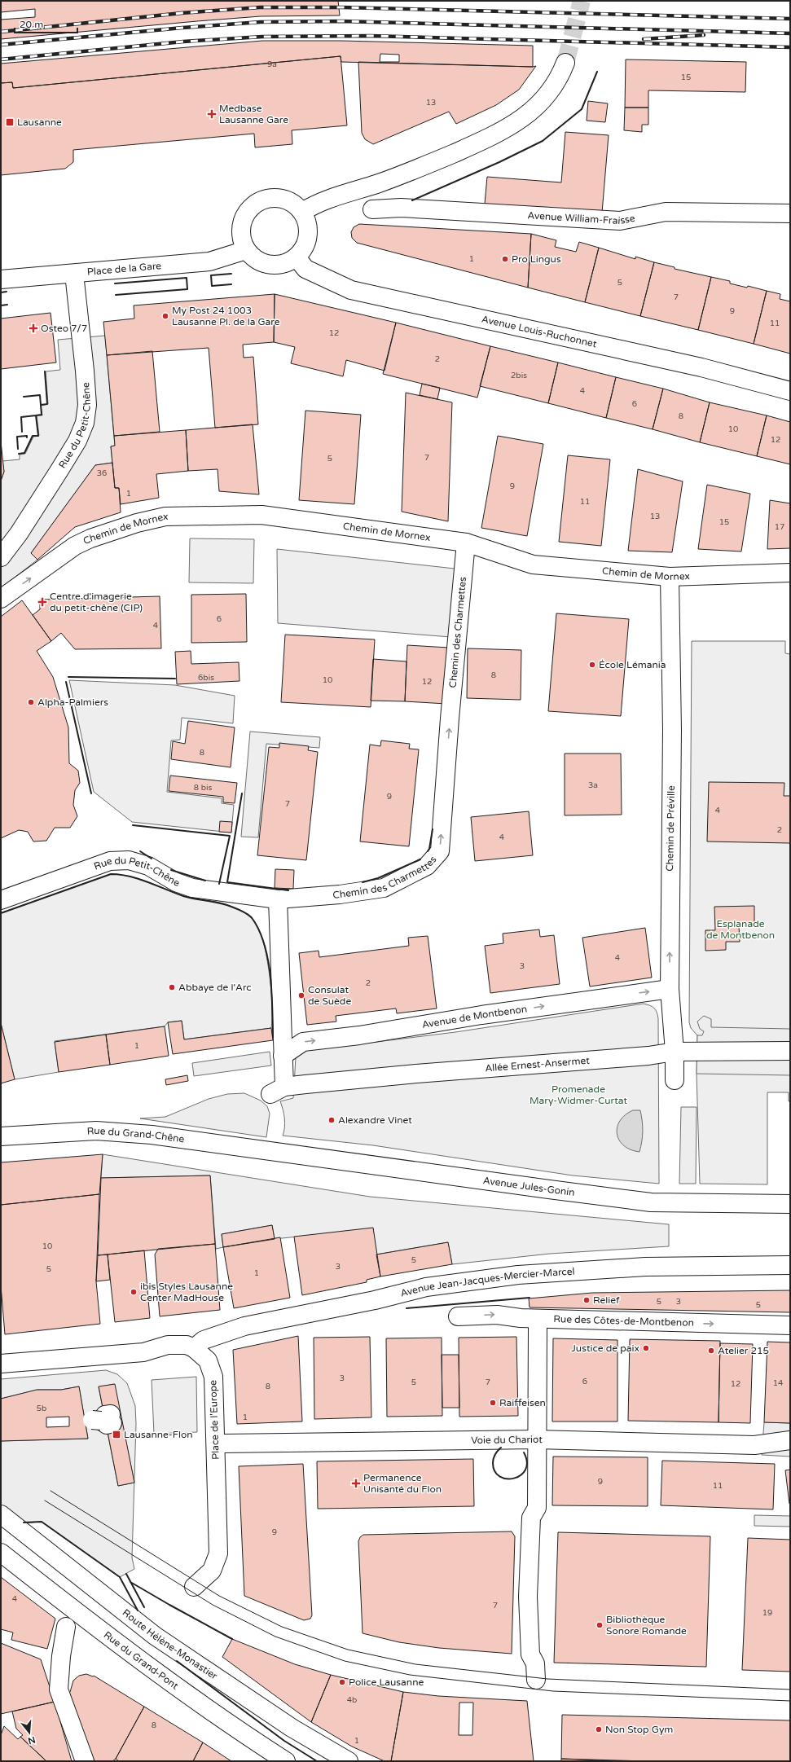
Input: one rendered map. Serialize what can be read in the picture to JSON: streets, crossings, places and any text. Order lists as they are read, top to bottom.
{
  "streets": {
    "street": [
      "Avenue William-Fraisse",
      "Place de la Gare",
      "Avenue Louis-Ruchonnet",
      "Rue du Petit-Chêne",
      "Chemin de Mornex",
      "Chemin des Charmettes",
      "Chemin de Préville",
      "Avenue de Montbenon",
      "Allée Ernest-Ansermet",
      "Rue du Grand-Chêne",
      "Avenue Jules-Gonin",
      "Avenue Jean-Jacques-Mercier-Marcel",
      "Rue des Côtes-de-Montbenon",
      "Place de l'Europe",
      "Voie du Chariot",
      "Route Hélène-Monastier",
      "Rue du Grand-Pont"
    ]
  },
  "crossings": [
    ["Place de la Gare", "Avenue Louis-Ruchonnet"],
    ["Place de la Gare", "Rue du Petit-Chêne"],
    ["Rue du Petit-Chêne", "Chemin des Charmettes"],
    ["Chemin de Mornex", "Chemin des Charmettes"],
    ["Chemin de Mornex", "Chemin de Préville"],
    ["Chemin de Préville", "Avenue de Montbenon"],
    ["Chemin de Préville", "Allée Ernest-Ansermet"],
    ["Avenue de Montbenon", "Allée Ernest-Ansermet"],
    ["Rue du Grand-Chêne", "Avenue Jules-Gonin"],
    ["Avenue Jean-Jacques-Mercier-Marcel", "Place de l'Europe"]
  ],
  "one_way": [
    "Chemin de Mornex",
    "Chemin des Charmettes",
    "Chemin de Préville",
    "Avenue de Montbenon",
    "Rue des Côtes-de-Montbenon"
  ],
  "parks": ["Esplanade de Montbenon", "Promenade Mary-Widmer-Curtat"],
  "places": {
    "health": [
      "Medbase Lausanne Gare",
      "Osteo 7/7",
      "Centre d'imagerie du petit-chêne (CIP)",
      "Permanence Unisanté du Flon"
    ],
    "transit": ["Lausanne", "Lausanne-Flon"],
    "other": [
      "Pro Lingus",
      "My Post 24 1003 Lausanne Pl. de la Gare",
      "École Lémania",
      "Alpha-Palmiers",
      "Abbaye de l'Arc",
      "Consulat de Suède",
      "Alexandre Vinet",
      "ibis Styles Lausanne Center MadHouse",
      "Relief",
      "Justice de paix",
      "Atelier 215",
      "Raiffeisen",
      "Bibliothèque Sonore Romande",
      "Police Lausanne",
      "Non Stop Gym"
    ]
  },
  "house_numbers": [
    "9a",
    "15",
    "13",
    "1",
    "5",
    "7",
    "9",
    "11",
    "12",
    "2",
    "2bis",
    "4",
    "6",
    "8",
    "10",
    "12",
    "7",
    "5",
    "36",
    "9",
    "1",
    "11",
    "13",
    "15",
    "17",
    "6",
    "4",
    "8",
    "6bis",
    "10",
    "12",
    "8",
    "3a",
    "8 bis",
    "9",
    "7",
    "4",
    "2",
    "4",
    "4",
    "3",
    "2",
    "1",
    "10",
    "5",
    "3",
    "5",
    "1",
    "5",
    "3",
    "5",
    "3",
    "6",
    "5",
    "7",
    "14",
    "12",
    "8",
    "5b",
    "1",
    "9",
    "11",
    "9",
    "4",
    "7",
    "19",
    "4b",
    "8",
    "1"
  ],
  "scale_bar": "20 m",
  "north": "bottom"
}
